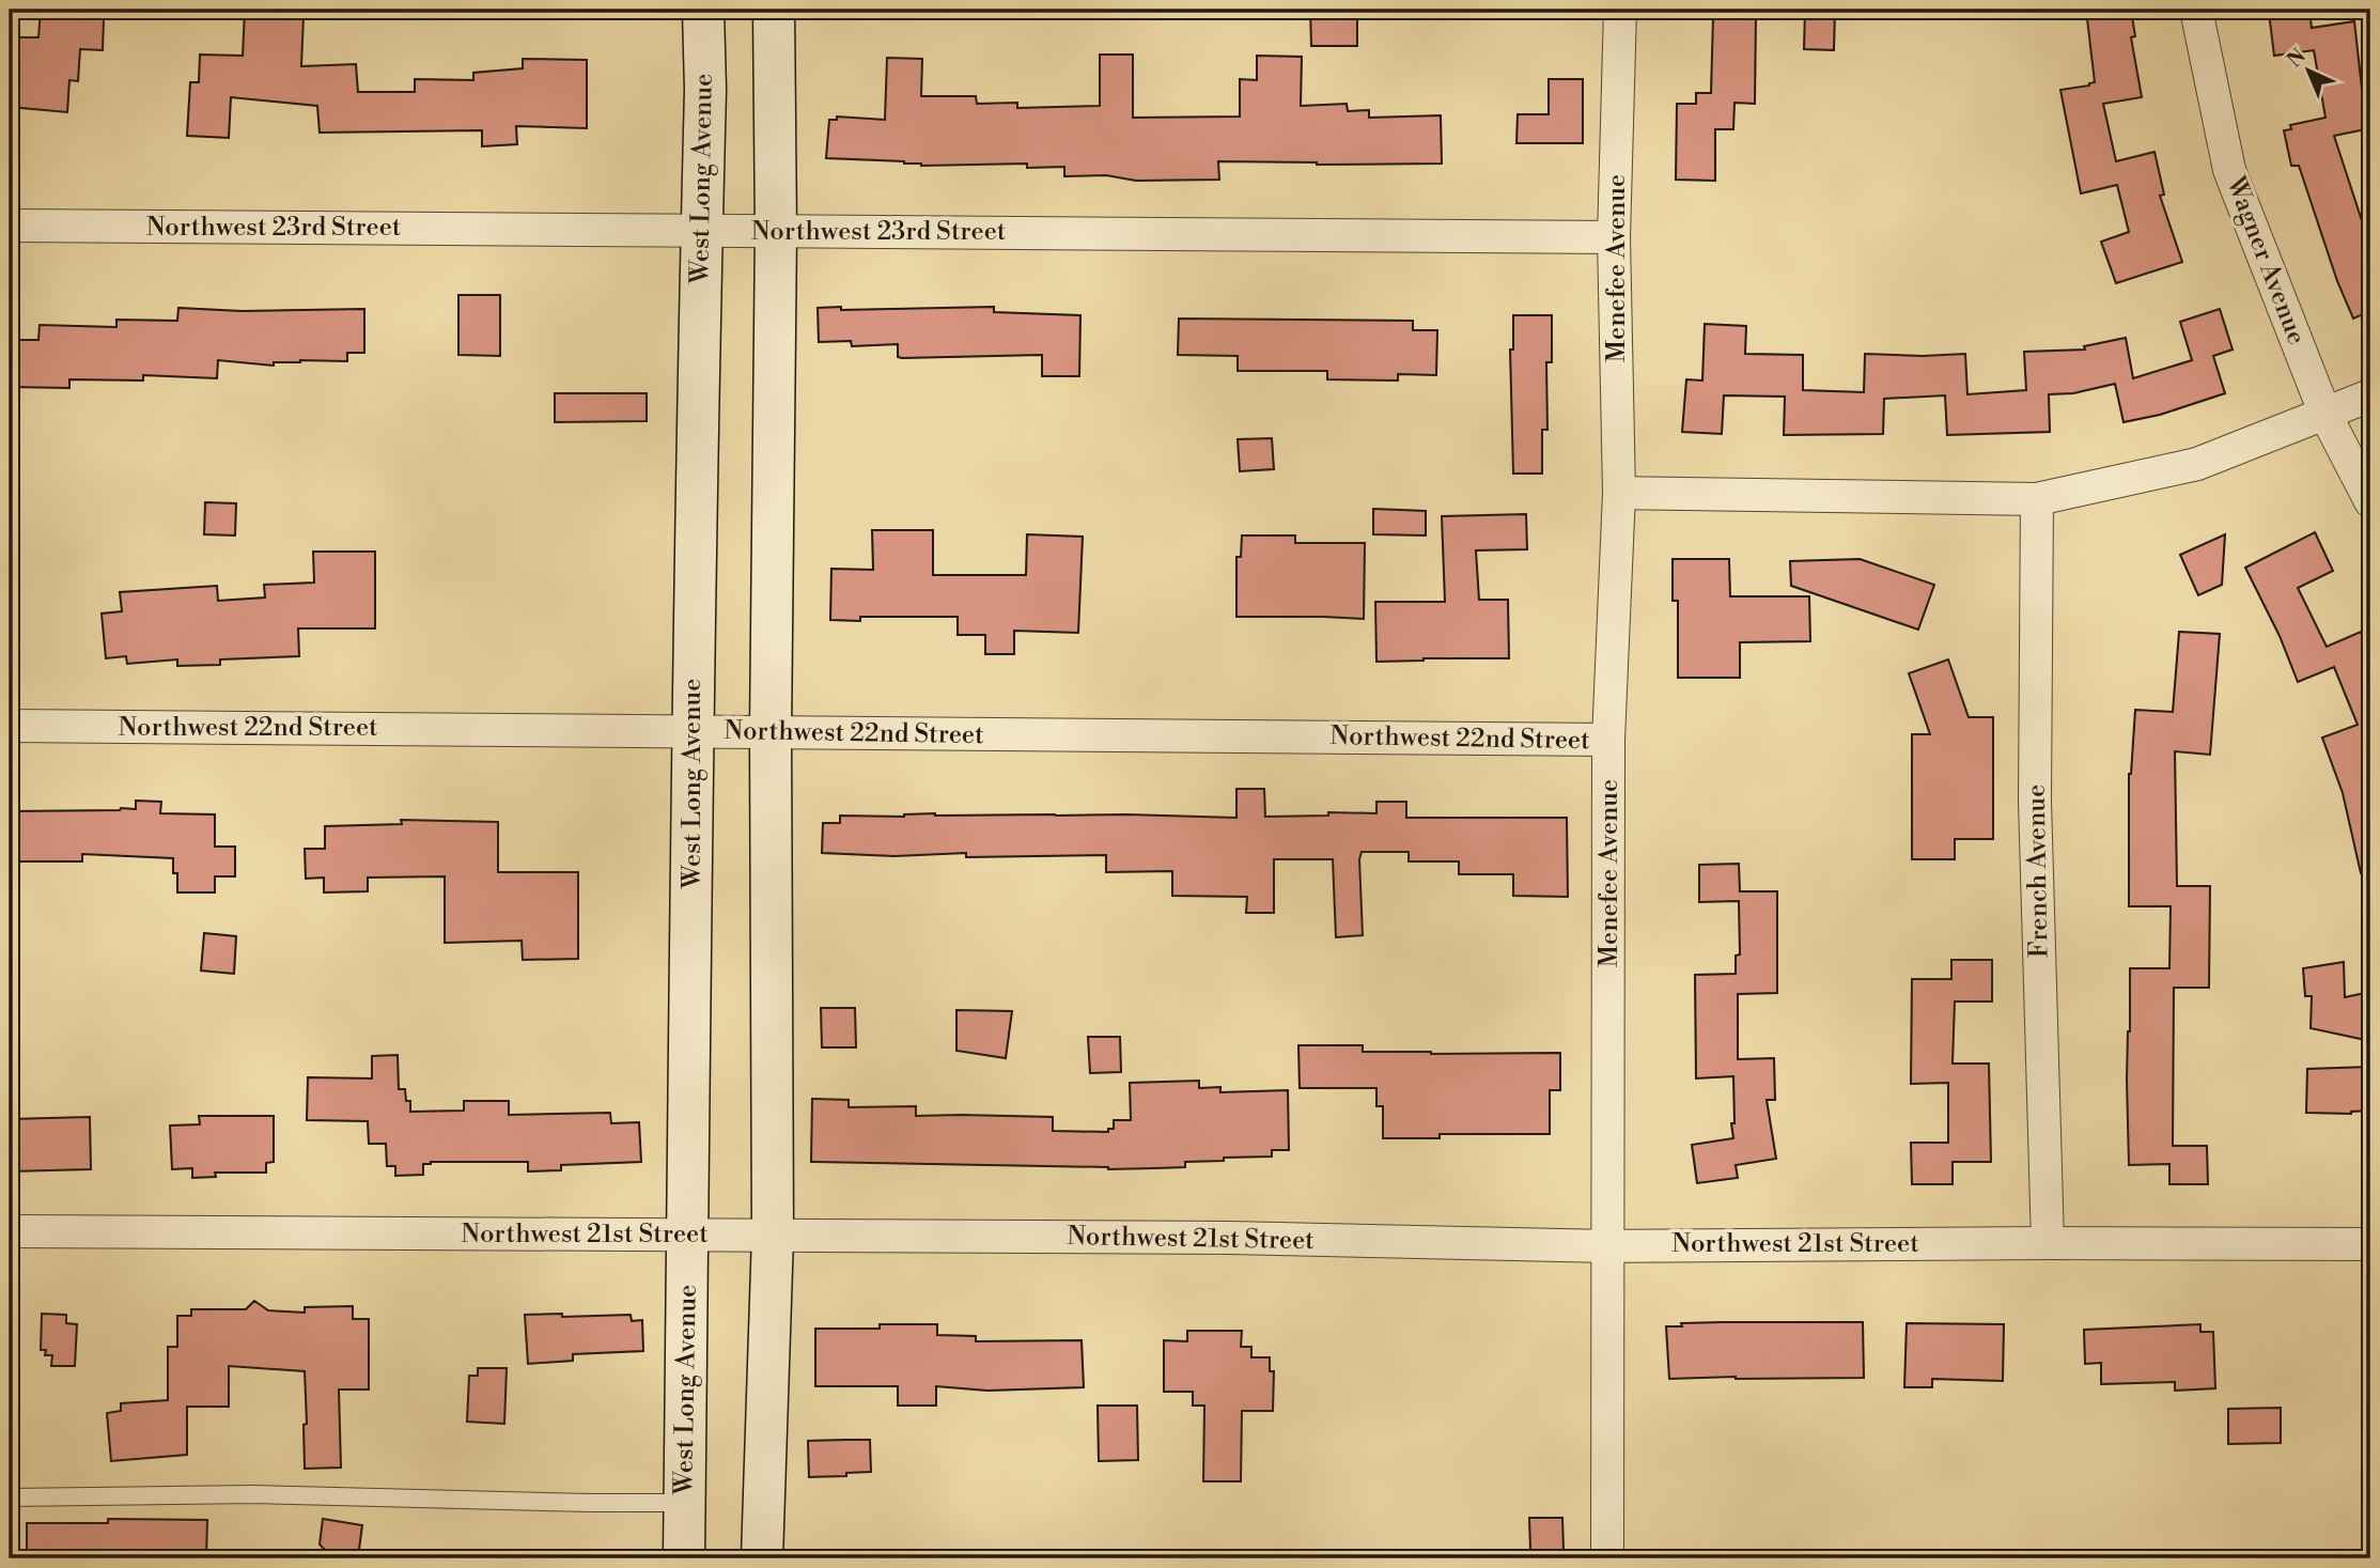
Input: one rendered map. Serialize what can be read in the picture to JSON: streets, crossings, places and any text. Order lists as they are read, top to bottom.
{
  "streets": {
    "main road": ["West Long Avenue"],
    "street": [
      "Northwest 23rd Street",
      "Wagner Avenue",
      "Menefee Avenue",
      "Northwest 22nd Street",
      "French Avenue",
      "Northwest 21st Street"
    ]
  },
  "crossings": [
    ["West Long Avenue", "Northwest 23rd Street"],
    ["West Long Avenue", "Northwest 22nd Street"],
    ["West Long Avenue", "Northwest 21st Street"],
    ["Northwest 23rd Street", "Menefee Avenue"],
    ["Menefee Avenue", "Northwest 22nd Street"],
    ["Menefee Avenue", "Northwest 21st Street"],
    ["French Avenue", "Northwest 21st Street"]
  ],
  "north": "top left"
}
